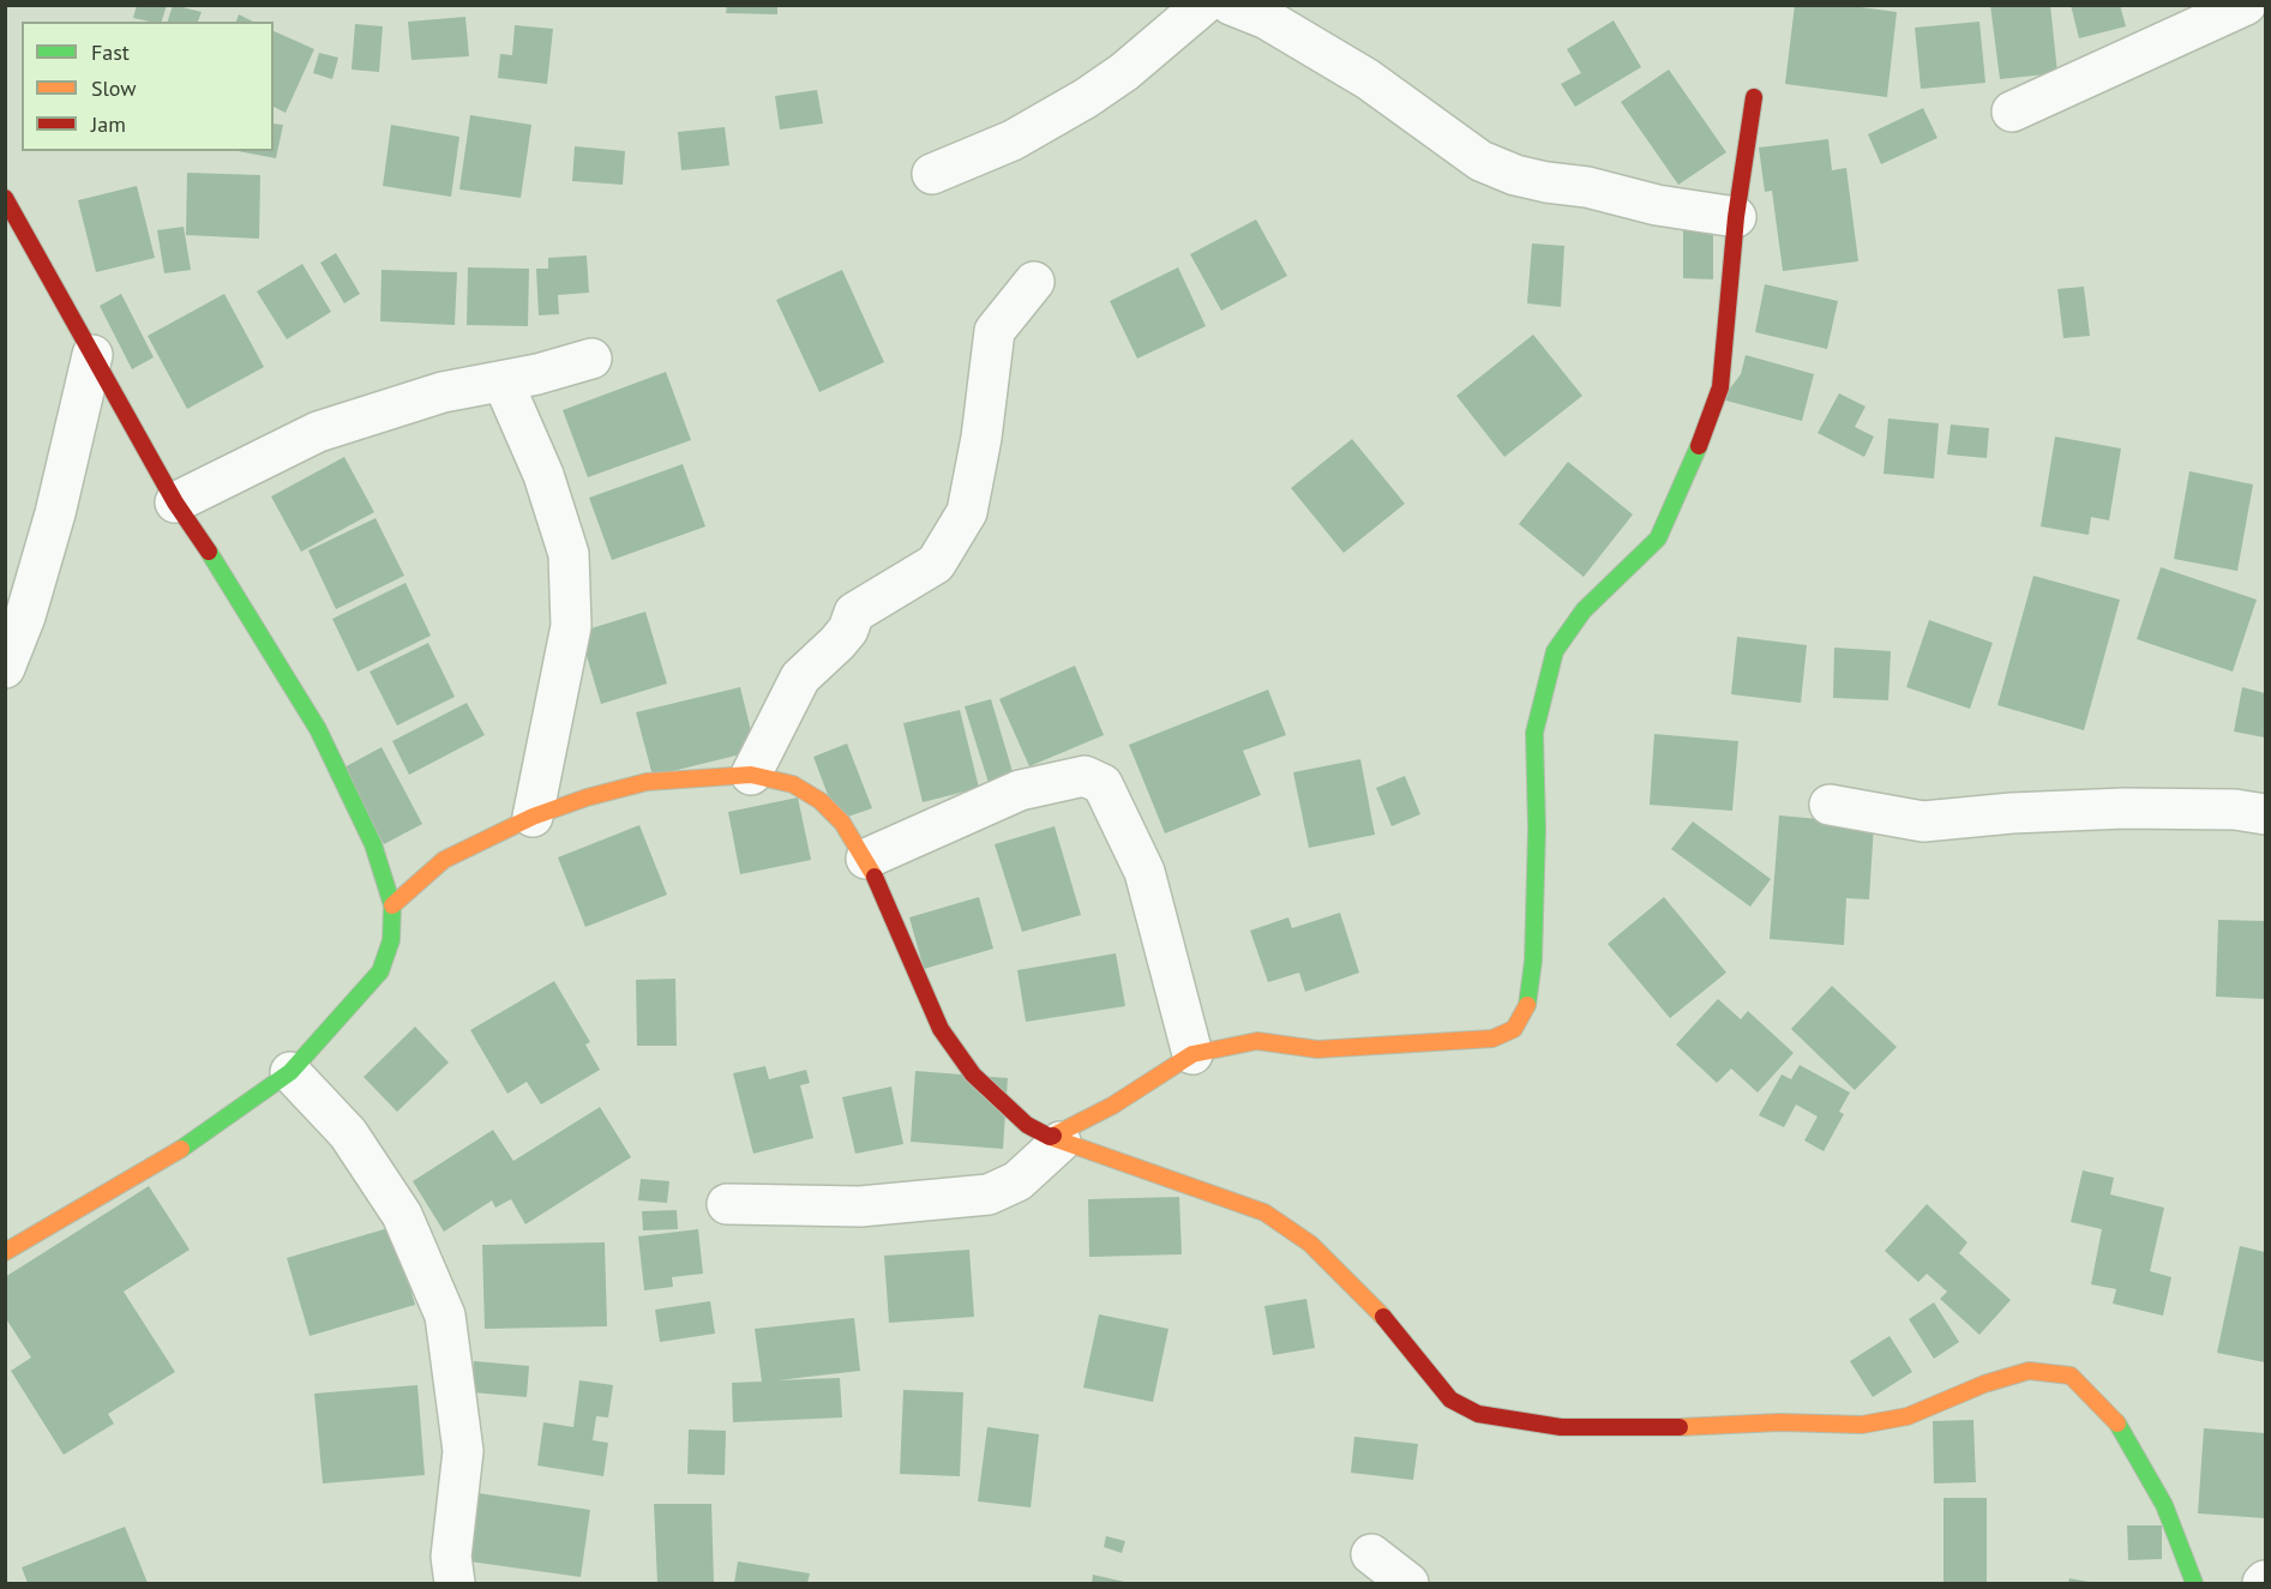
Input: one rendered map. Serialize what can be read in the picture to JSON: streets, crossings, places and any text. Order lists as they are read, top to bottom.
{
  "legend": ["Fast", "Slow", "Jam"]
}
